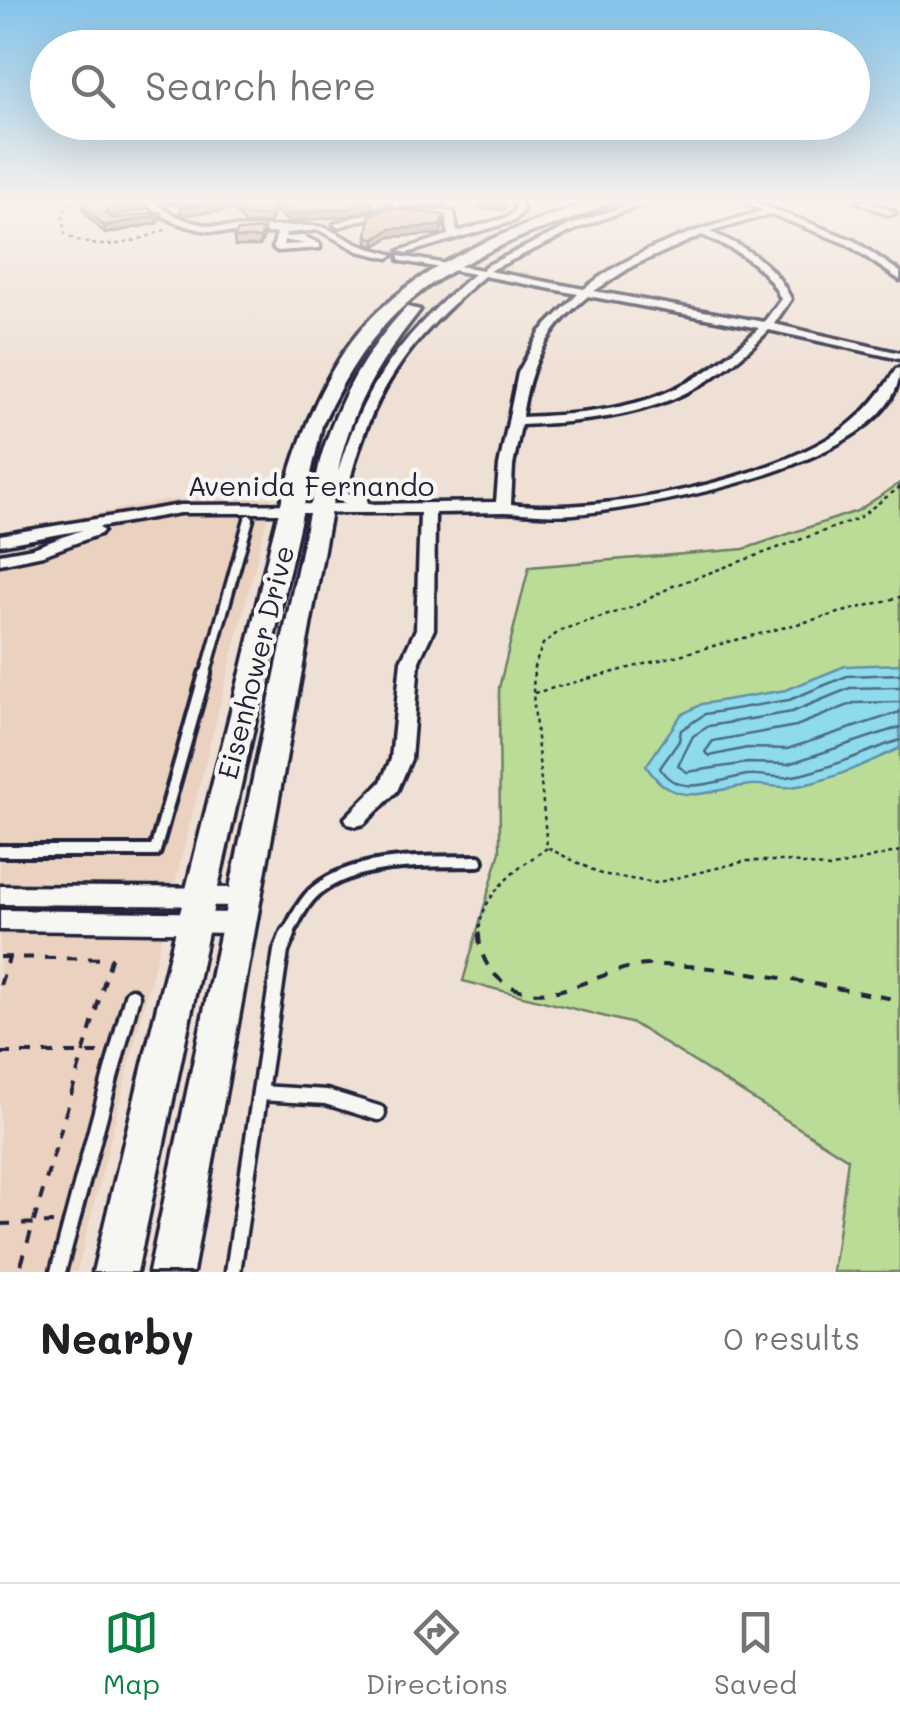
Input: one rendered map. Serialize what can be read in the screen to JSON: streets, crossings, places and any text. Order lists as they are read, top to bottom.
{
  "streets": {
    "main road": ["Eisenhower Drive"],
    "street": ["Avenida Fernando"]
  },
  "crossings": [
    ["Avenida Fernando", "Eisenhower Drive"]
  ],
  "page": {
    "search": "Search here",
    "heading": ["Nearby", "0 results"],
    "nav": ["Map", "Directions", "Saved"]
  }
}
